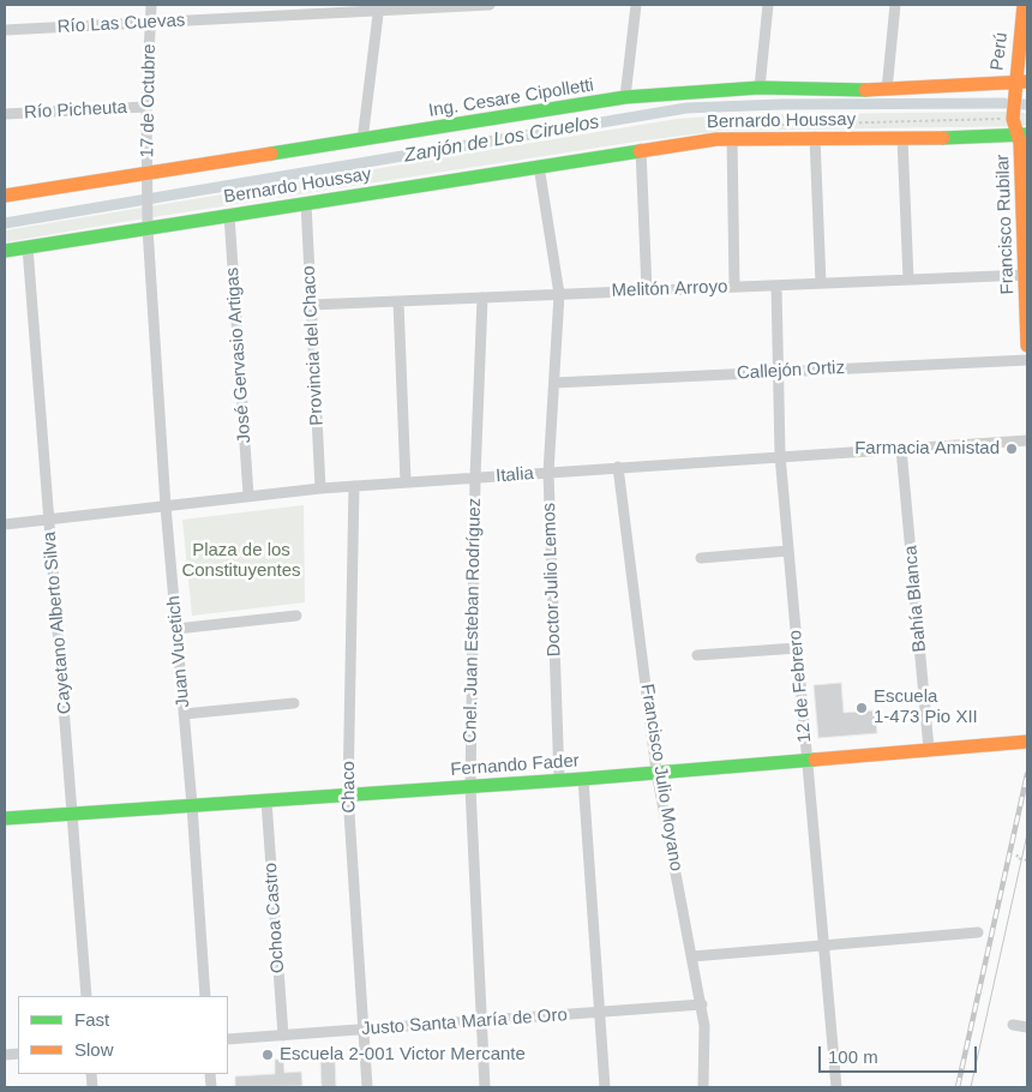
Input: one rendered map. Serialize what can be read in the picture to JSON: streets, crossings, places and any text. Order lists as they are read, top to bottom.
{
  "streets": {
    "street": [
      "Río Las Cuevas",
      "Perú",
      "Ing. Cesare Cipolletti",
      "17 de Octubre",
      "Río Picheuta",
      "Bernardo Houssay",
      "Francisco Rubilar",
      "Melitón Arroyo",
      "Provincia del Chaco",
      "José Gervasio Artigas",
      "Callejón Ortiz",
      "Italia",
      "Doctor Julio Lemos",
      "Bahía Blanca",
      "Cnel. Juan Esteban Rodríguez",
      "Cayetano Alberto Silva",
      "Juan Vucetich",
      "12 de Febrero",
      "Fernando Fader",
      "Francisco Julio Moyano",
      "Chaco",
      "Ochoa Castro",
      "Justo Santa María de Oro"
    ]
  },
  "crossings": [
    ["Río Las Cuevas", "17 de Octubre"],
    ["Perú", "Ing. Cesare Cipolletti"],
    ["Perú", "Francisco Rubilar"],
    ["Ing. Cesare Cipolletti", "17 de Octubre"],
    ["Ing. Cesare Cipolletti", "Juan Vucetich"],
    ["17 de Octubre", "Río Picheuta"],
    ["17 de Octubre", "Juan Vucetich"],
    ["Bernardo Houssay", "Francisco Rubilar"],
    ["Bernardo Houssay", "Provincia del Chaco"],
    ["Bernardo Houssay", "José Gervasio Artigas"],
    ["Bernardo Houssay", "Doctor Julio Lemos"],
    ["Bernardo Houssay", "Cayetano Alberto Silva"],
    ["Bernardo Houssay", "Juan Vucetich"],
    ["Francisco Rubilar", "Melitón Arroyo"],
    ["Melitón Arroyo", "Provincia del Chaco"],
    ["Melitón Arroyo", "Doctor Julio Lemos"],
    ["Melitón Arroyo", "Cnel. Juan Esteban Rodríguez"],
    ["Melitón Arroyo", "12 de Febrero"],
    ["Provincia del Chaco", "Italia"],
    ["José Gervasio Artigas", "Italia"],
    ["Callejón Ortiz", "Doctor Julio Lemos"],
    ["Callejón Ortiz", "12 de Febrero"],
    ["Italia", "Doctor Julio Lemos"],
    ["Italia", "Bahía Blanca"],
    ["Italia", "Cnel. Juan Esteban Rodríguez"],
    ["Italia", "Cayetano Alberto Silva"],
    ["Italia", "Juan Vucetich"],
    ["Italia", "12 de Febrero"],
    ["Italia", "Francisco Julio Moyano"],
    ["Italia", "Chaco"],
    ["Doctor Julio Lemos", "Fernando Fader"],
    ["Bahía Blanca", "Fernando Fader"],
    ["Cnel. Juan Esteban Rodríguez", "Fernando Fader"],
    ["Cnel. Juan Esteban Rodríguez", "Justo Santa María de Oro"],
    ["Cayetano Alberto Silva", "Fernando Fader"],
    ["Juan Vucetich", "Fernando Fader"],
    ["12 de Febrero", "Fernando Fader"],
    ["Fernando Fader", "Francisco Julio Moyano"],
    ["Fernando Fader", "Chaco"],
    ["Fernando Fader", "Ochoa Castro"],
    ["Francisco Julio Moyano", "Justo Santa María de Oro"],
    ["Chaco", "Justo Santa María de Oro"],
    ["Ochoa Castro", "Justo Santa María de Oro"]
  ],
  "water": ["Zanjón de Los Ciruelos"],
  "parks": ["Plaza de los Constituyentes"],
  "places": ["Farmacia Amistad", "Escuela 1-473 Pio XII", "Escuela 2-001 Victor Mercante"],
  "legend": ["Fast", "Slow"],
  "scale_bar": "100 m"
}
